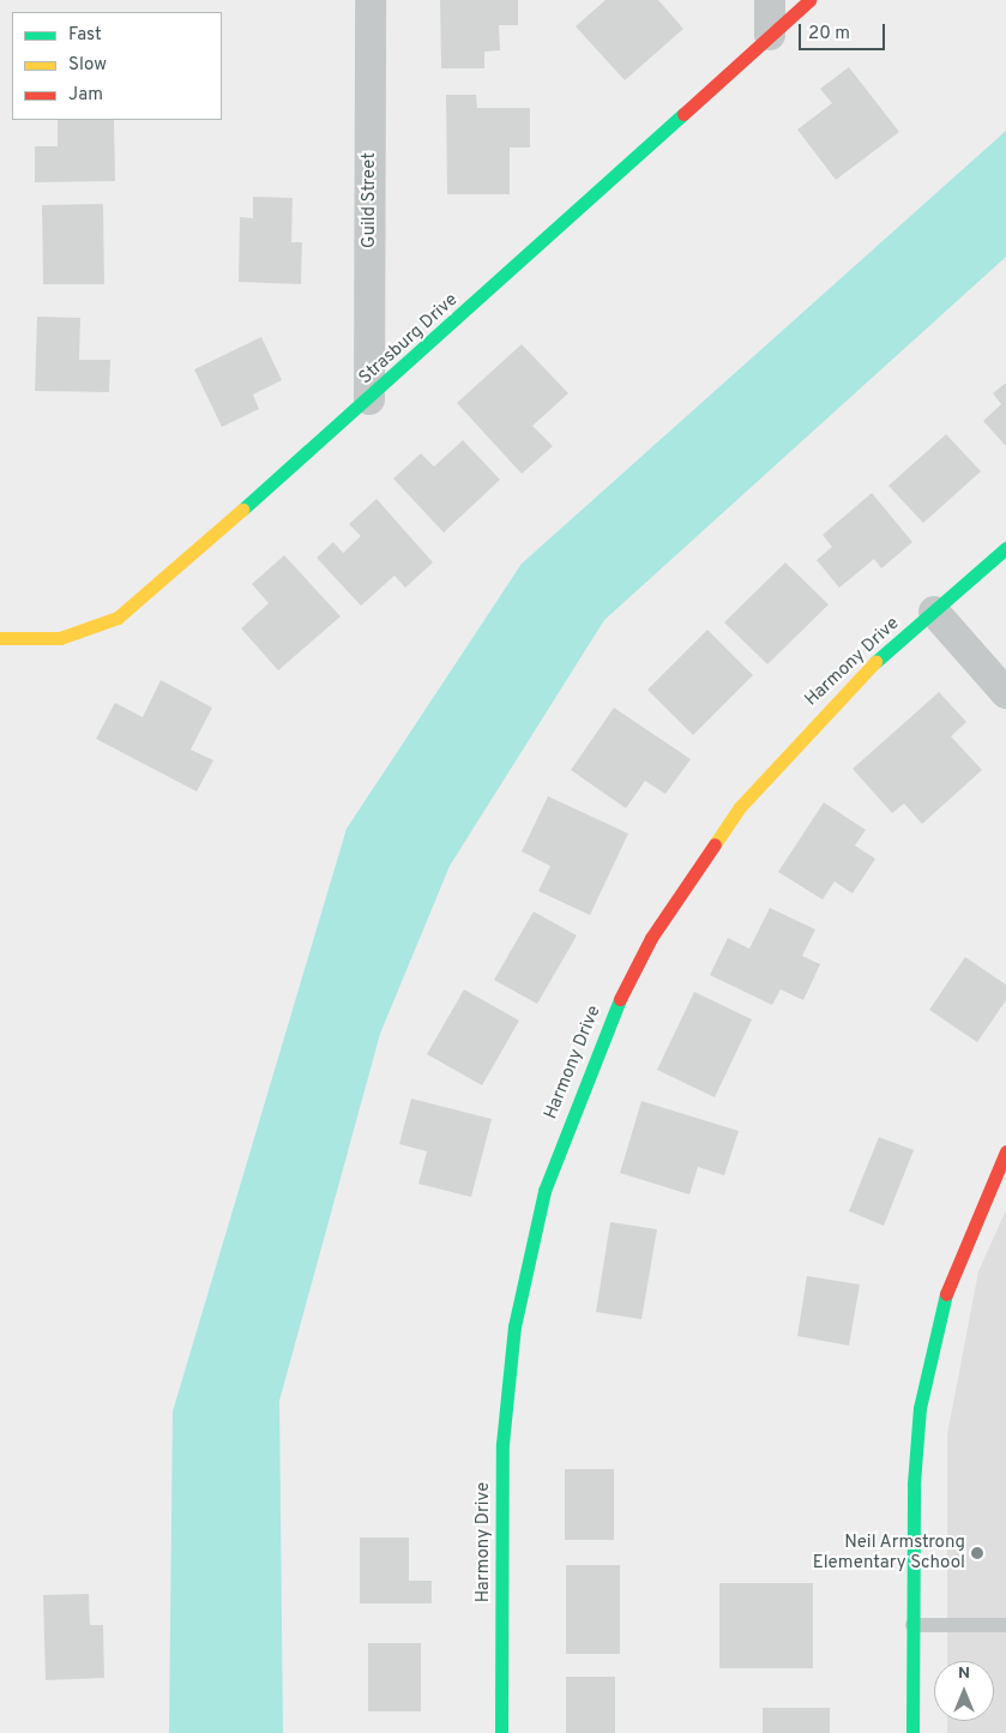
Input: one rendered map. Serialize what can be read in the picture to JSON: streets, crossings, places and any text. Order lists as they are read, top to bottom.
{
  "streets": {
    "street": ["Guild Street", "Strasburg Drive", "Harmony Drive"]
  },
  "crossings": [
    ["Guild Street", "Strasburg Drive"]
  ],
  "places": ["Neil Armstrong Elementary School"],
  "legend": ["Fast", "Slow", "Jam"],
  "scale_bar": "20 m",
  "north": "top"
}
